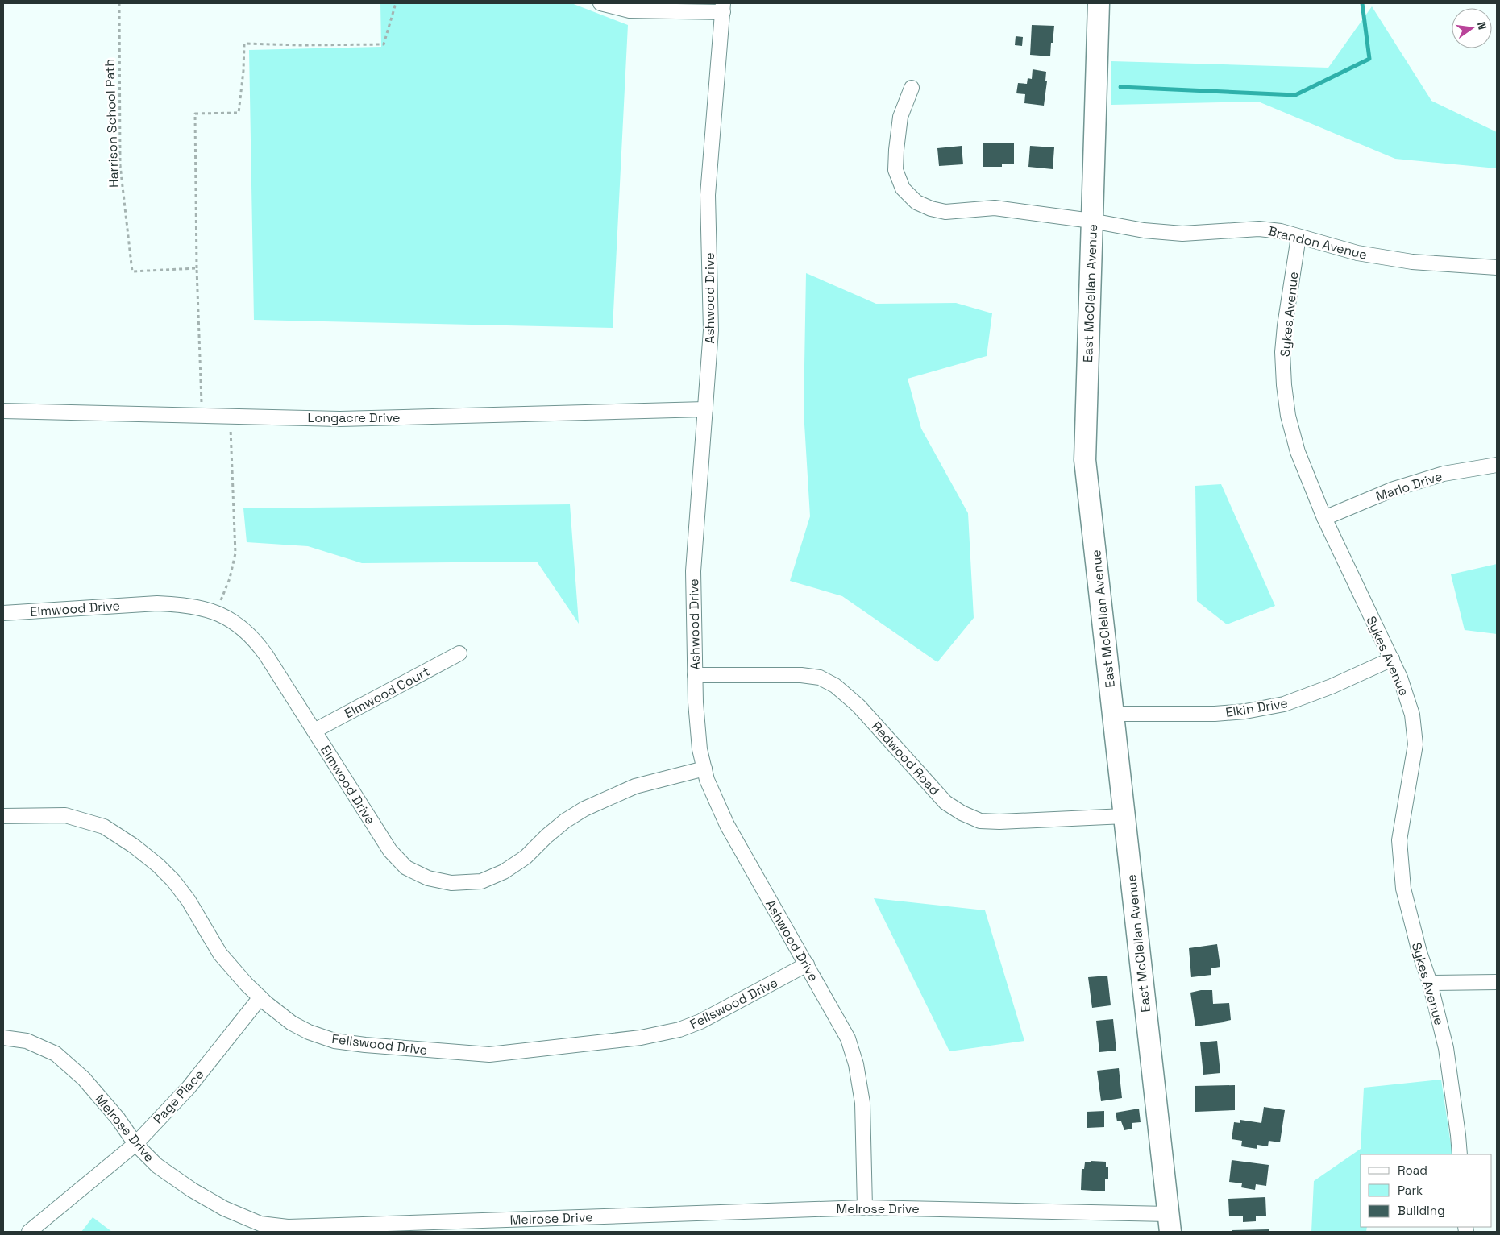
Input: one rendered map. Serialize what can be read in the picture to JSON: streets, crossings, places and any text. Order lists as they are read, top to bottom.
{
  "streets": {
    "street": [
      "Brandon Avenue",
      "East McClellan Avenue",
      "Ashwood Drive",
      "Sykes Avenue",
      "Longacre Drive",
      "Marlo Drive",
      "Elmwood Drive",
      "Elmwood Court",
      "Elkin Drive",
      "Redwood Road",
      "Fellswood Drive",
      "Page Place",
      "Melrose Drive"
    ],
    "path": ["Harrison School Path"]
  },
  "crossings": [
    ["Brandon Avenue", "East McClellan Avenue"],
    ["Brandon Avenue", "Sykes Avenue"],
    ["East McClellan Avenue", "Elkin Drive"],
    ["East McClellan Avenue", "Redwood Road"],
    ["East McClellan Avenue", "Melrose Drive"],
    ["Ashwood Drive", "Longacre Drive"],
    ["Ashwood Drive", "Elmwood Drive"],
    ["Ashwood Drive", "Redwood Road"],
    ["Ashwood Drive", "Fellswood Drive"],
    ["Ashwood Drive", "Melrose Drive"],
    ["Sykes Avenue", "Marlo Drive"],
    ["Sykes Avenue", "Elkin Drive"],
    ["Elmwood Drive", "Elmwood Court"],
    ["Fellswood Drive", "Page Place"],
    ["Page Place", "Melrose Drive"]
  ],
  "legend": ["Road", "Park", "Building"],
  "north": "right"
}
